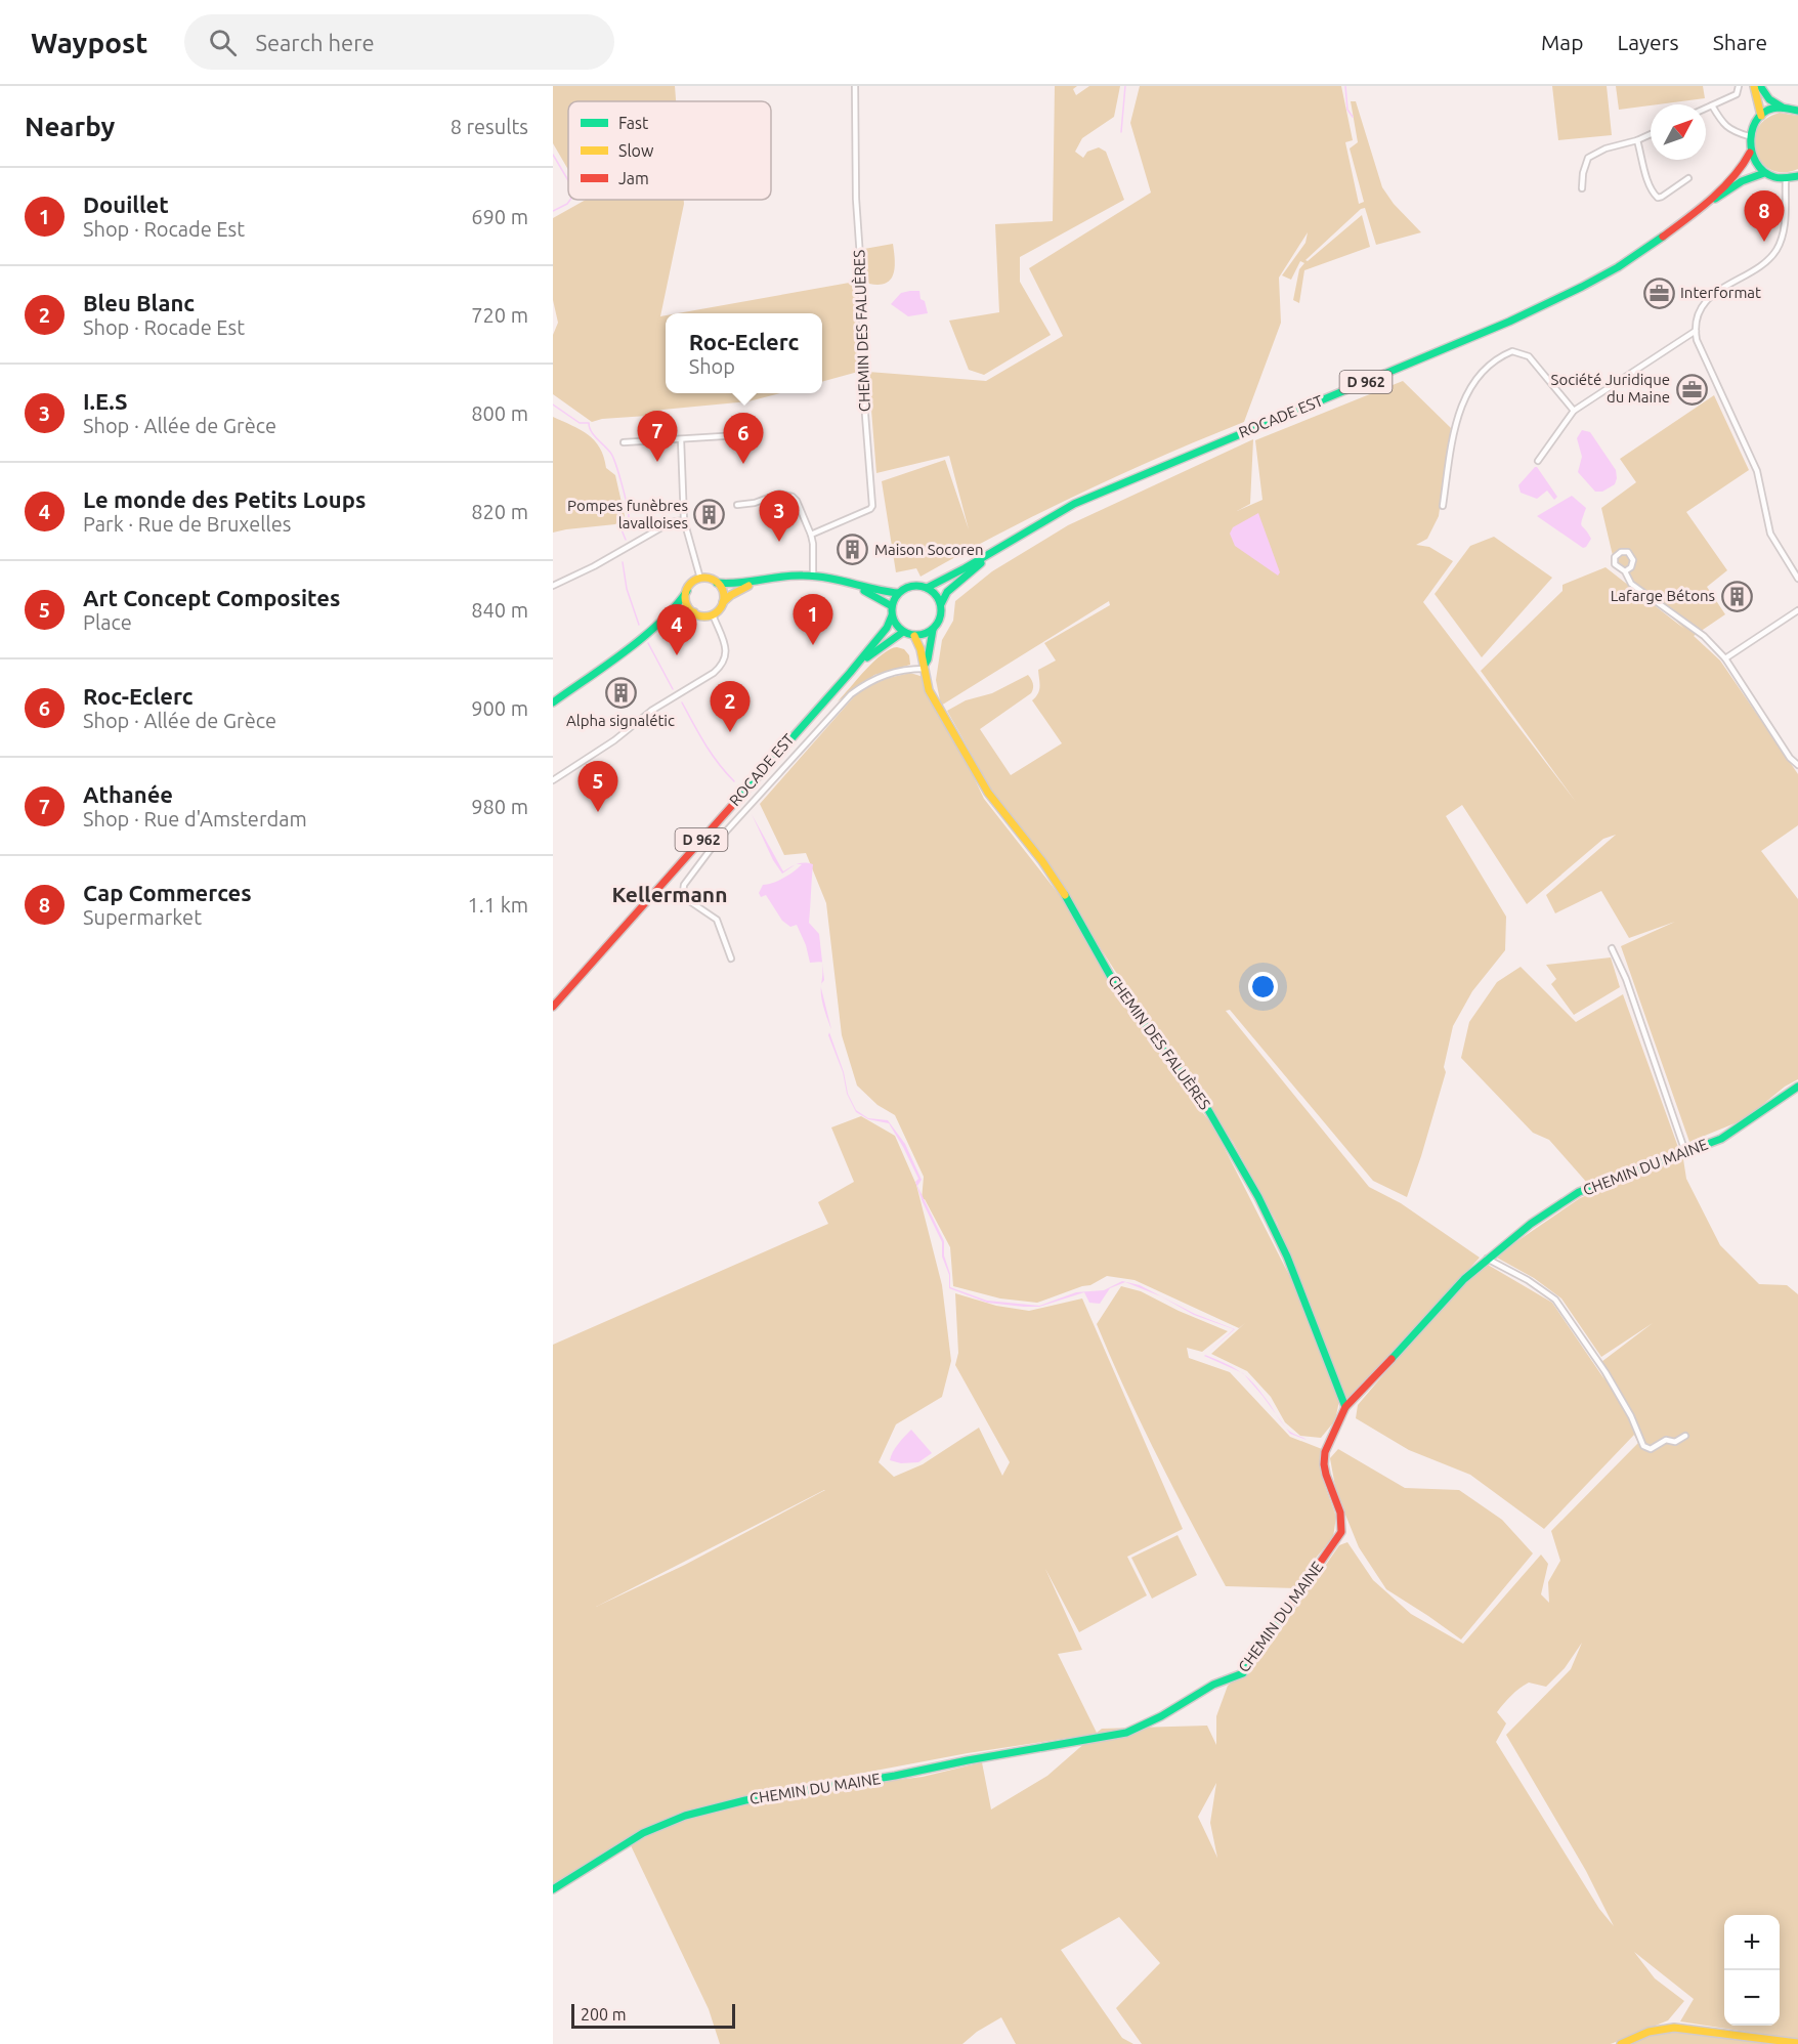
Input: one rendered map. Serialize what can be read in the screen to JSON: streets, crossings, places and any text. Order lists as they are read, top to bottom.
{
  "streets": {
    "street": [
      "CHEMIN DES FALUÈRES",
      "D 962",
      "ROCADE EST",
      "CHEMIN DU MAINE"
    ]
  },
  "crossings": [
    ["CHEMIN DES FALUÈRES", "ROCADE EST"],
    ["CHEMIN DES FALUÈRES", "CHEMIN DU MAINE"],
    ["D 962", "ROCADE EST"]
  ],
  "districts": ["Kellermann"],
  "places": {
    "office": ["Interformat", "Société Juridique du Maine"],
    "building": [
      "Pompes funèbres lavalloises",
      "Maison Socoren",
      "Lafarge Bétons",
      "Alpha signalétic"
    ]
  },
  "legend": ["Fast", "Slow", "Jam"],
  "scale_bar": "200 m",
  "north": "top right",
  "page": {
    "header": "Waypost",
    "search": "Search here",
    "nav": ["Map", "Layers", "Share"],
    "heading": ["Nearby", "8 results"],
    "list": [
      {
        "mark": "1",
        "name": "Douillet",
        "note": "Shop · Rocade Est",
        "value": "690 m"
      },
      {
        "mark": "2",
        "name": "Bleu Blanc",
        "note": "Shop · Rocade Est",
        "value": "720 m"
      },
      {
        "mark": "3",
        "name": "I.E.S",
        "note": "Shop · Allée de Grèce",
        "value": "800 m"
      },
      {
        "mark": "4",
        "name": "Le monde des Petits Loups",
        "note": "Park · Rue de Bruxelles",
        "value": "820 m"
      },
      {
        "mark": "5",
        "name": "Art Concept Composites",
        "note": "Place",
        "value": "840 m"
      },
      {
        "mark": "6",
        "name": "Roc-Eclerc",
        "note": "Shop · Allée de Grèce",
        "value": "900 m"
      },
      {
        "mark": "7",
        "name": "Athanée",
        "note": "Shop · Rue d'Amsterdam",
        "value": "980 m"
      },
      {
        "mark": "8",
        "name": "Cap Commerces",
        "note": "Supermarket",
        "value": "1.1 km"
      }
    ],
    "pins": [
      "8",
      "7",
      "6",
      "3",
      "1",
      "4",
      "2",
      "5"
    ],
    "popup": ["Roc-Eclerc", "Shop"],
    "map_buttons": ["+", "−"],
    "scale": "200 m"
  }
}
